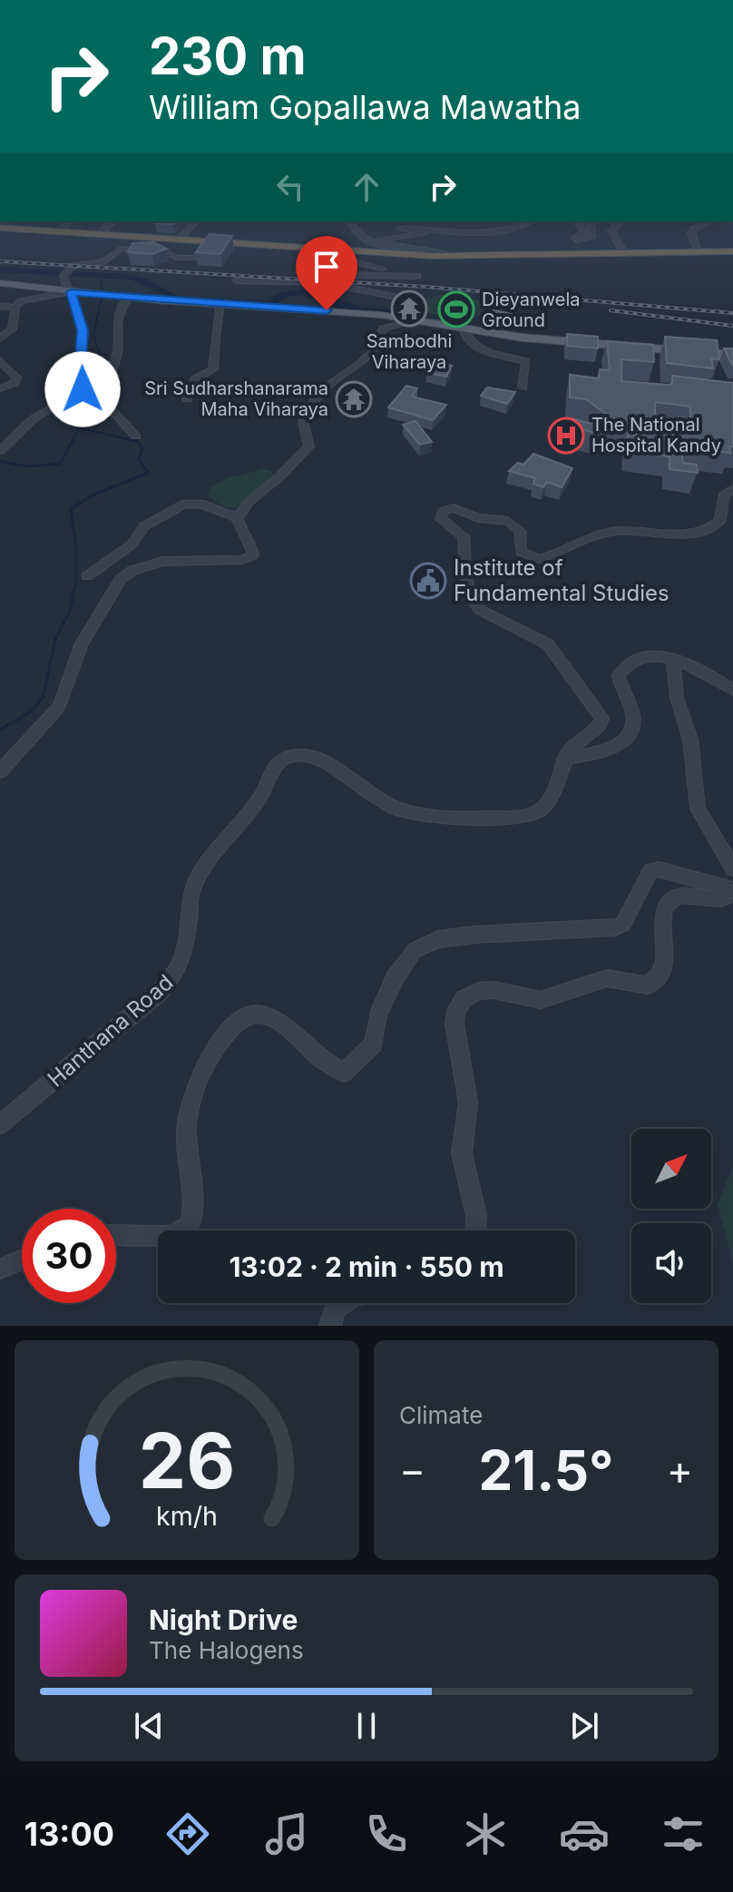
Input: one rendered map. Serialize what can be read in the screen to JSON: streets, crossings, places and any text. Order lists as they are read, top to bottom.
{
  "streets": {
    "street": ["Hanthana Road"]
  },
  "places": {
    "temple": ["Sambodhi Viharaya", "Sri Sudharshanarama Maha Viharaya"],
    "sports": ["Dieyanwela Ground"],
    "hospital": ["The National Hospital Kandy"],
    "public building": ["Institute of Fundamental Studies"]
  },
  "north": "top right",
  "page": {
    "turn": ["230 m", "William Gopallawa Mawatha"],
    "limit": "30",
    "trip": "13:02 · 2 min · 550 m",
    "tile": "Climate",
    "heat": ["−", "21.5°", "+"],
    "song": ["Night Drive", "The Halogens"],
    "tabs": "13:00",
    "gauge": ["26", "km/h"]
  }
}
